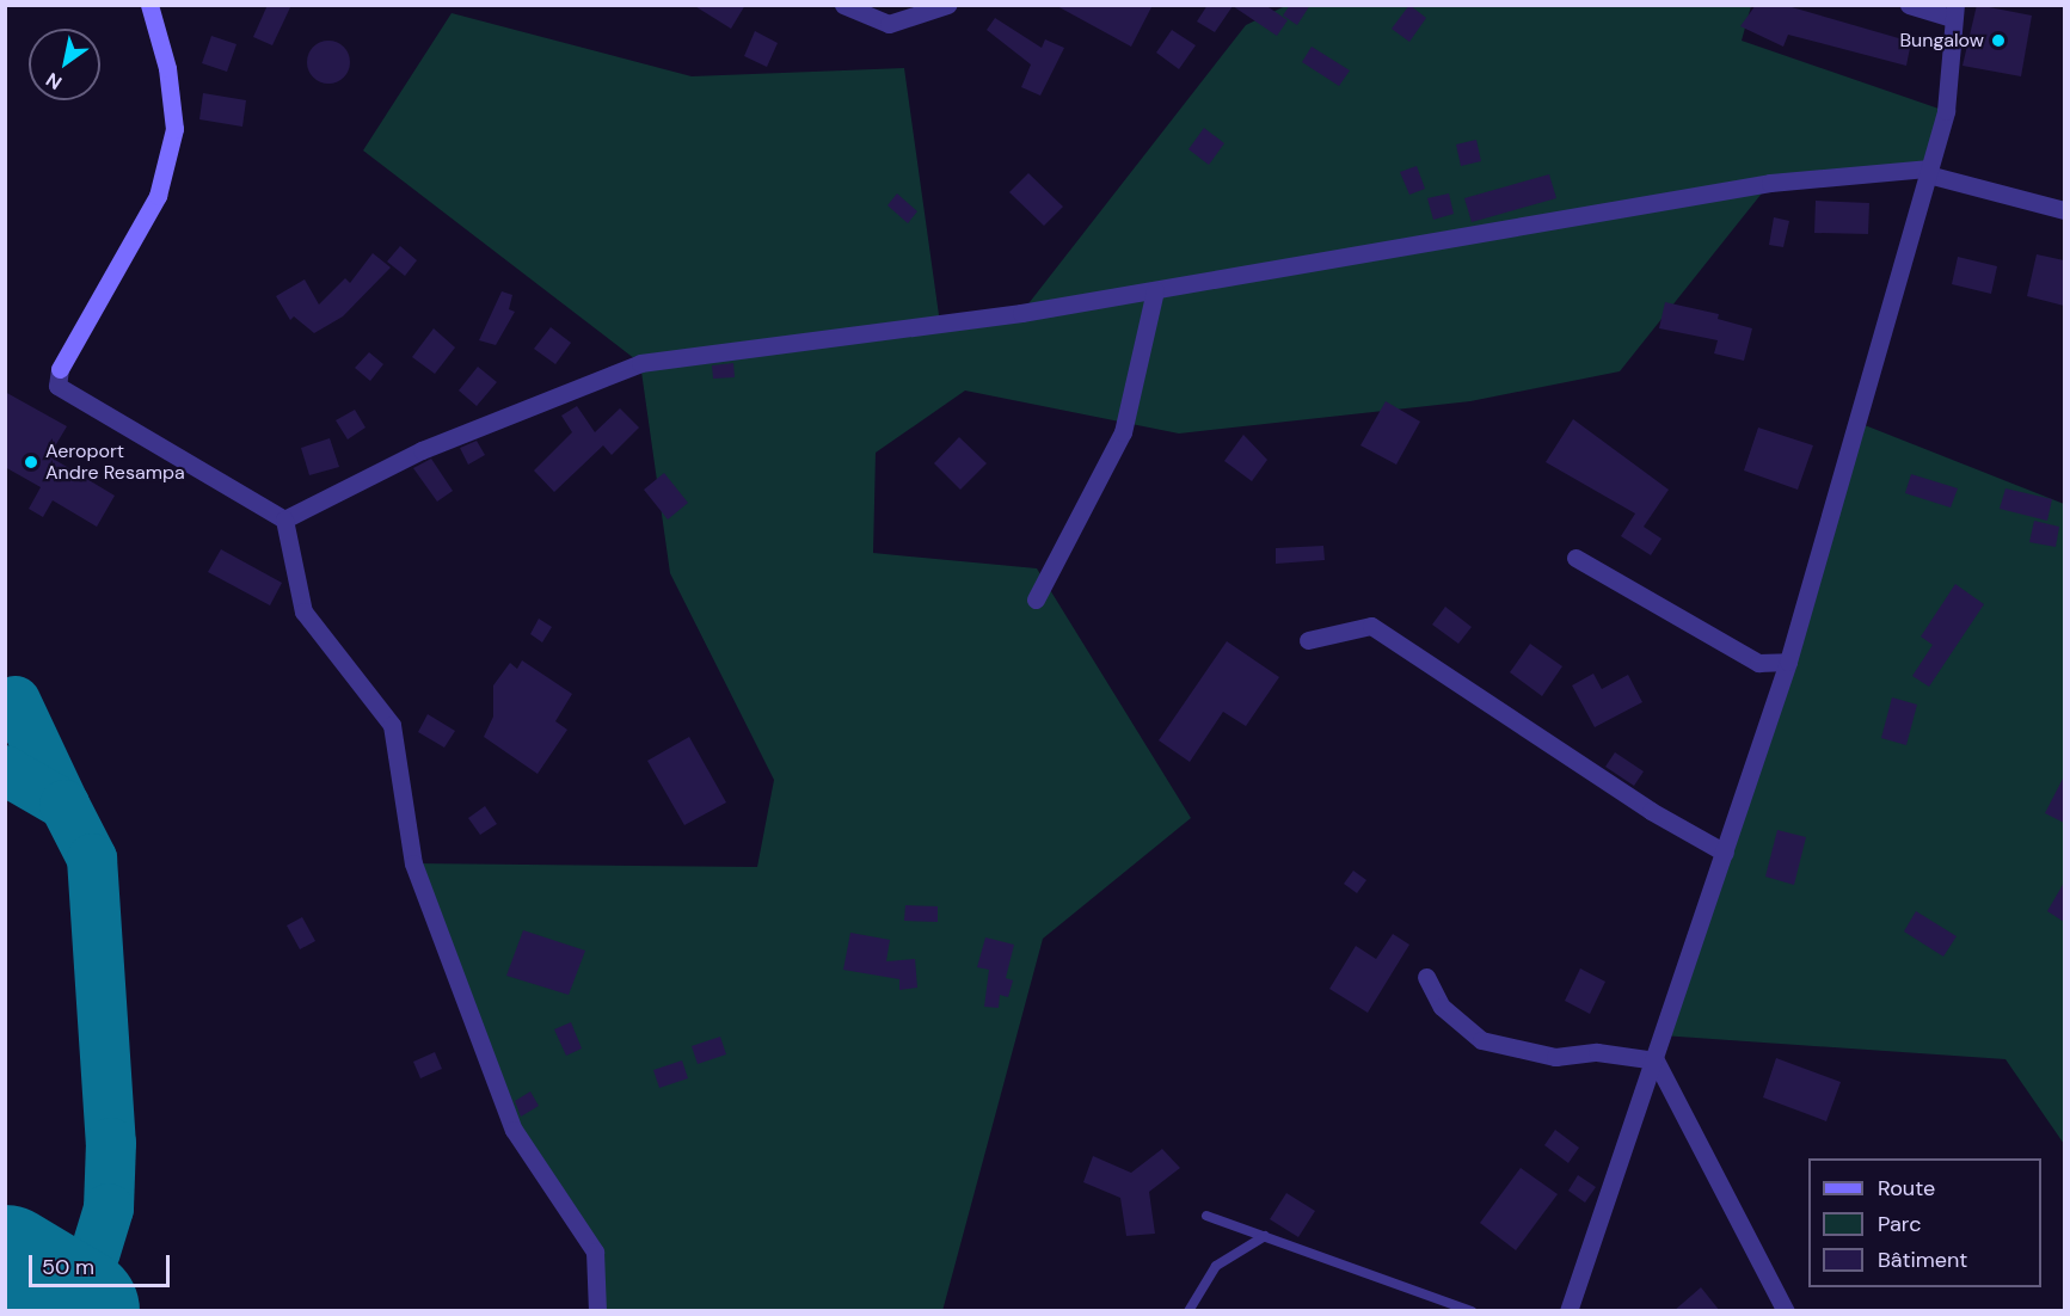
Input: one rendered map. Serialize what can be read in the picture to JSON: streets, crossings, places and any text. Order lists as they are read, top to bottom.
{
  "places": ["Bungalow", "Aeroport Andre Resampa"],
  "legend": ["Route", "Parc", "Bâtiment"],
  "scale_bar": "50 m",
  "north": "bottom left"
}
